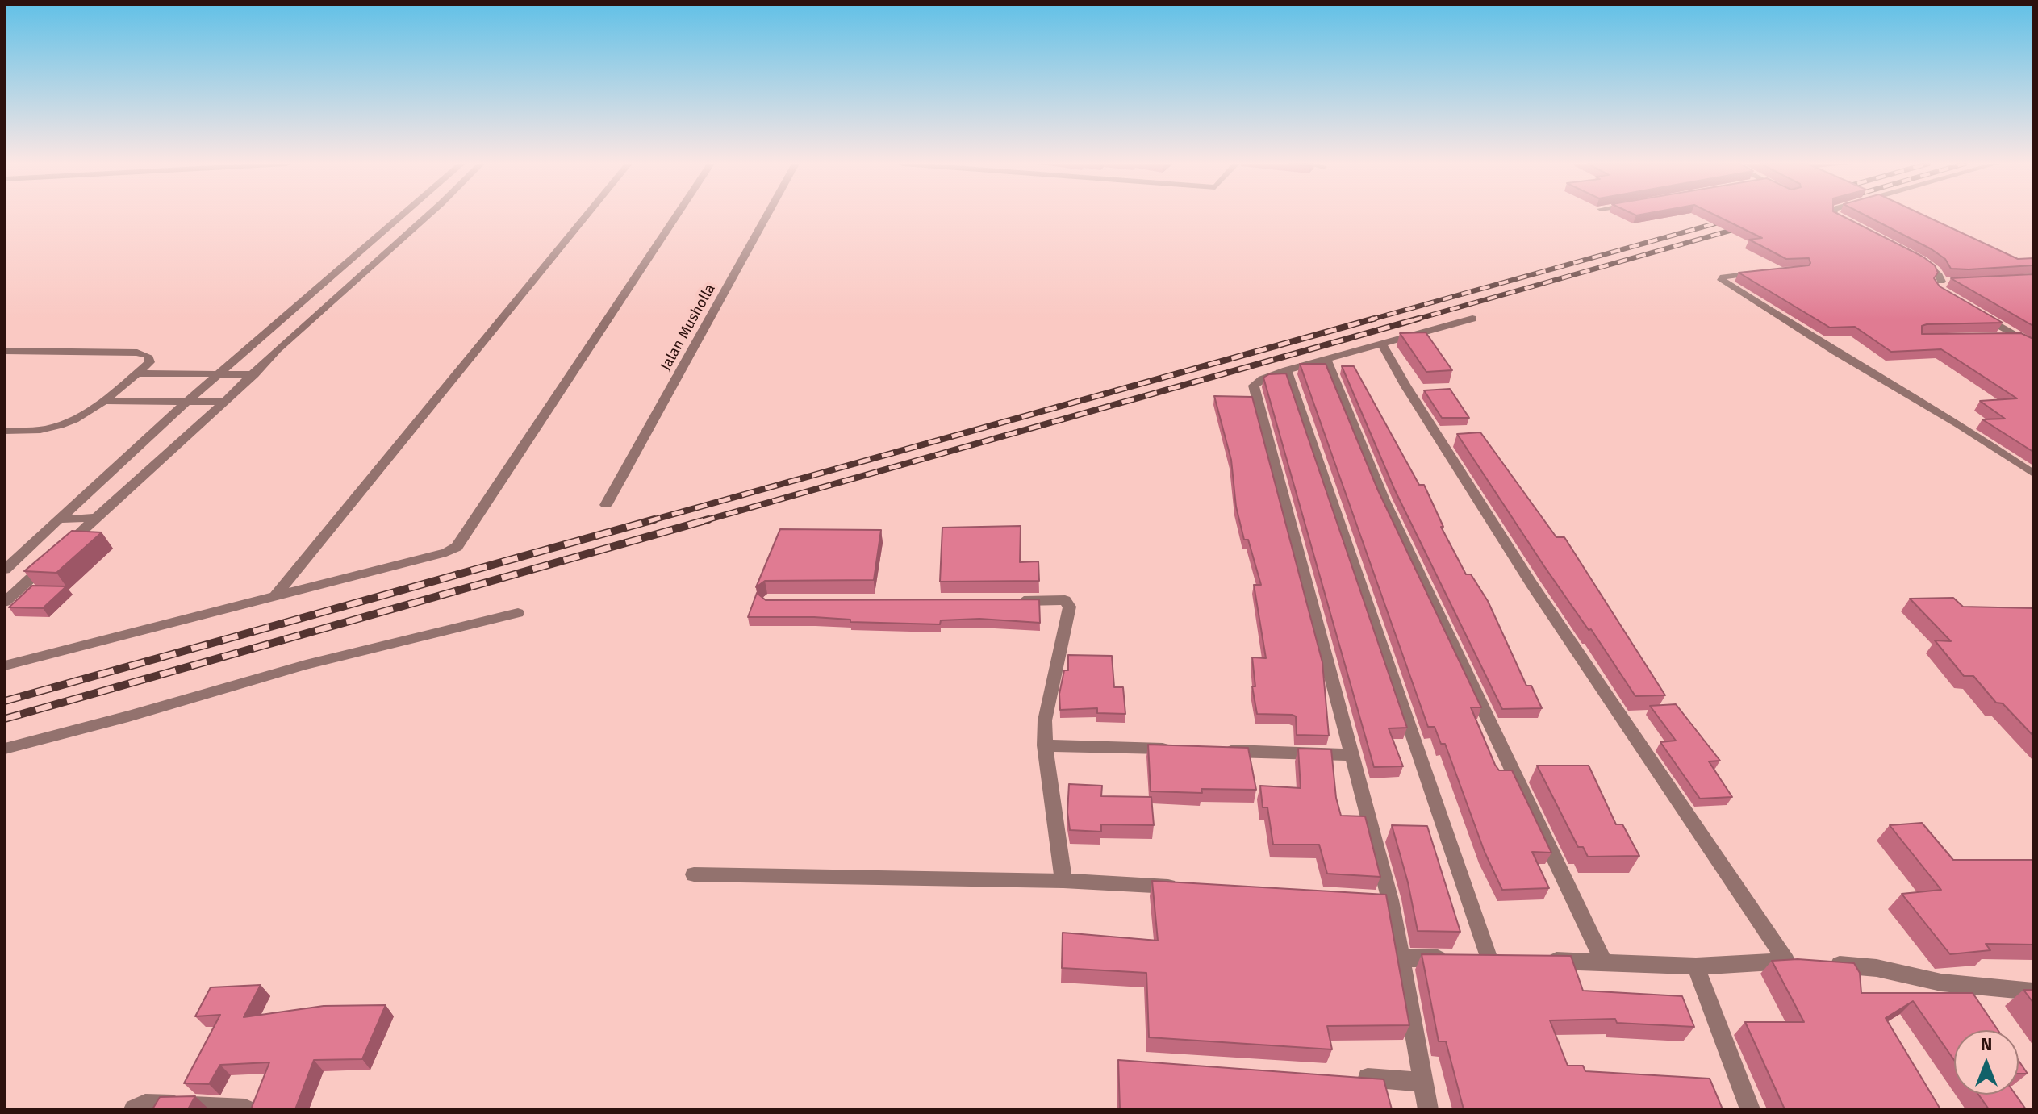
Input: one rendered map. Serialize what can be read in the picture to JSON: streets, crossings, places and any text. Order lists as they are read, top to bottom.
{
  "streets": {
    "street": ["Jalan Musholla"]
  },
  "north": "top"
}
